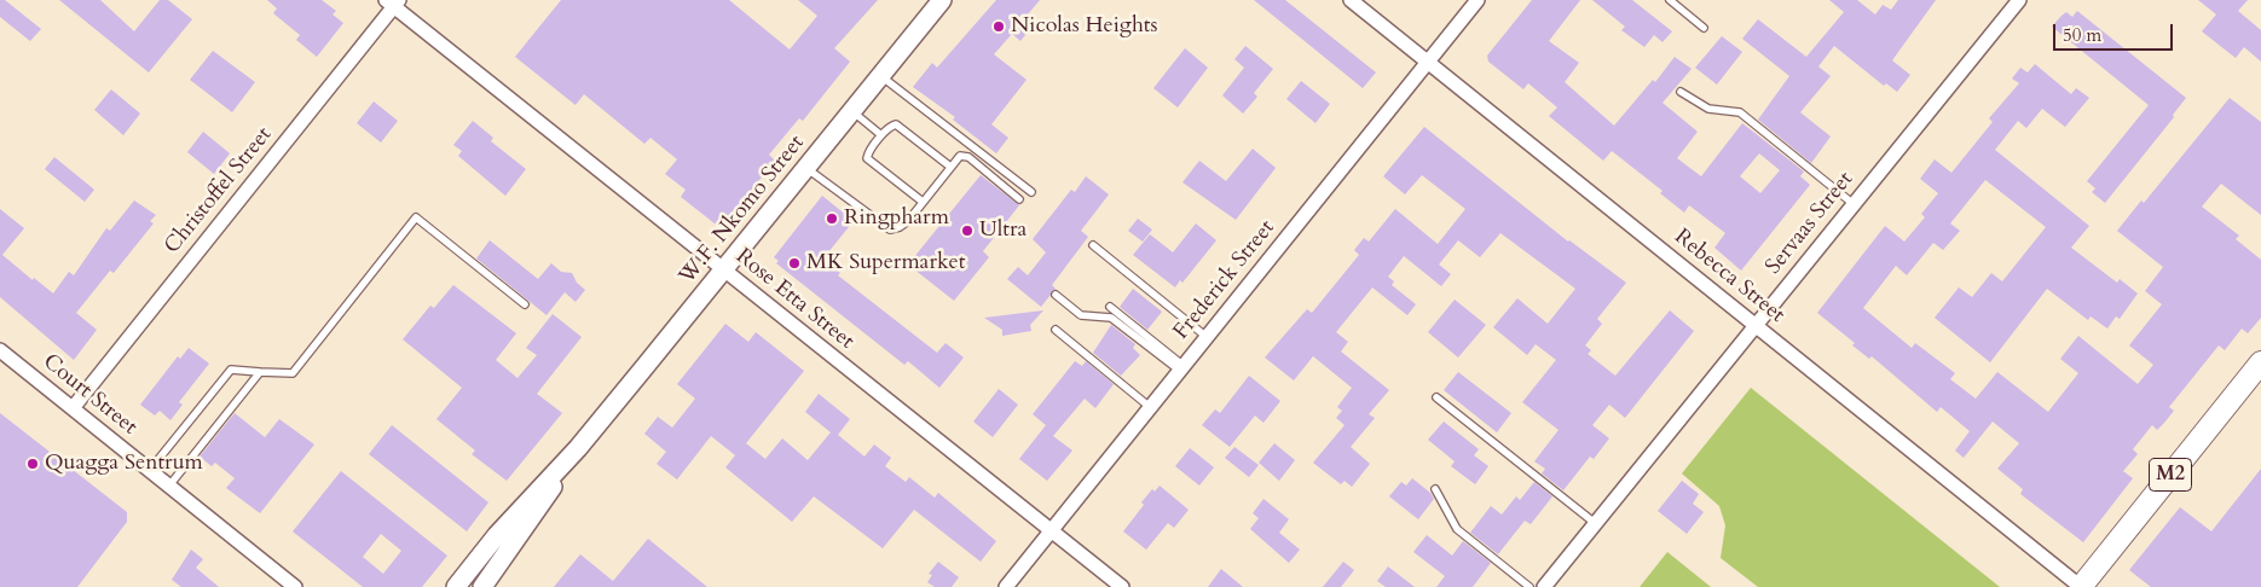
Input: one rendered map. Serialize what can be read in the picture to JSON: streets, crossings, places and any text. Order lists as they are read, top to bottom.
{
  "streets": {
    "main road": ["W.F. Nkomo Street", "M2"],
    "street": [
      "Christoffel Street",
      "Servaas Street",
      "Rebecca Street",
      "Frederick Street",
      "Rose Etta Street",
      "Court Street"
    ]
  },
  "crossings": [
    ["Christoffel Street", "Rose Etta Street"],
    ["Christoffel Street", "Court Street"],
    ["W.F. Nkomo Street", "Rose Etta Street"],
    ["Servaas Street", "Rebecca Street"],
    ["Rebecca Street", "Frederick Street"],
    ["Rebecca Street", "M2"],
    ["Frederick Street", "Rose Etta Street"]
  ],
  "places": [
    "Nicolas Heights",
    "Ringpharm",
    "Ultra",
    "MK Supermarket",
    "Quagga Sentrum"
  ],
  "scale_bar": "50 m"
}
